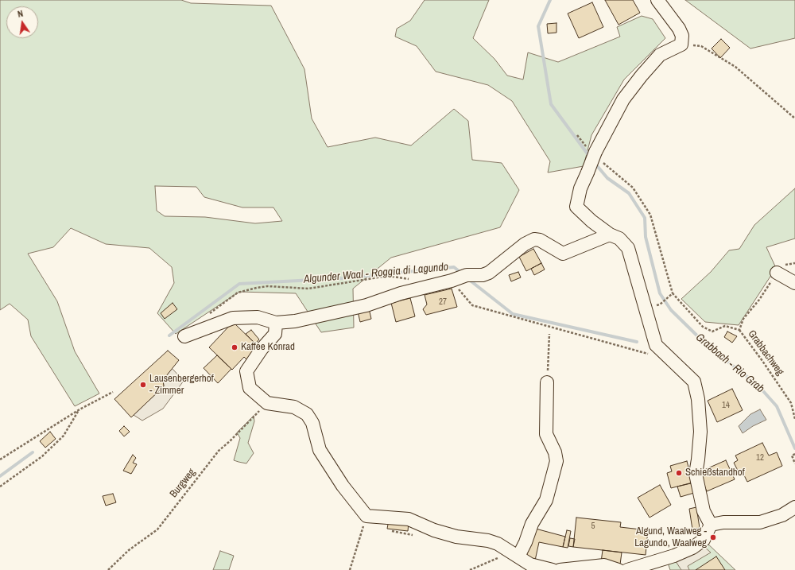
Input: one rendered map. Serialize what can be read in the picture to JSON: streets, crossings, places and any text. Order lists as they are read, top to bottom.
{
  "streets": {
    "path": ["Grabbachweg", "Burgweg"]
  },
  "water": ["Algunder Waal - Roggia di Lagundo", "Grabbach - Rio Grab"],
  "places": [
    "Kaffee Konrad",
    "Lausenbergerhof - Zimmer",
    "Schießstandhof",
    "Algund, Waalweg - Lagundo, Waalweg"
  ],
  "house_numbers": [
    "27",
    "14",
    "12",
    "5"
  ],
  "north": "top"
}
